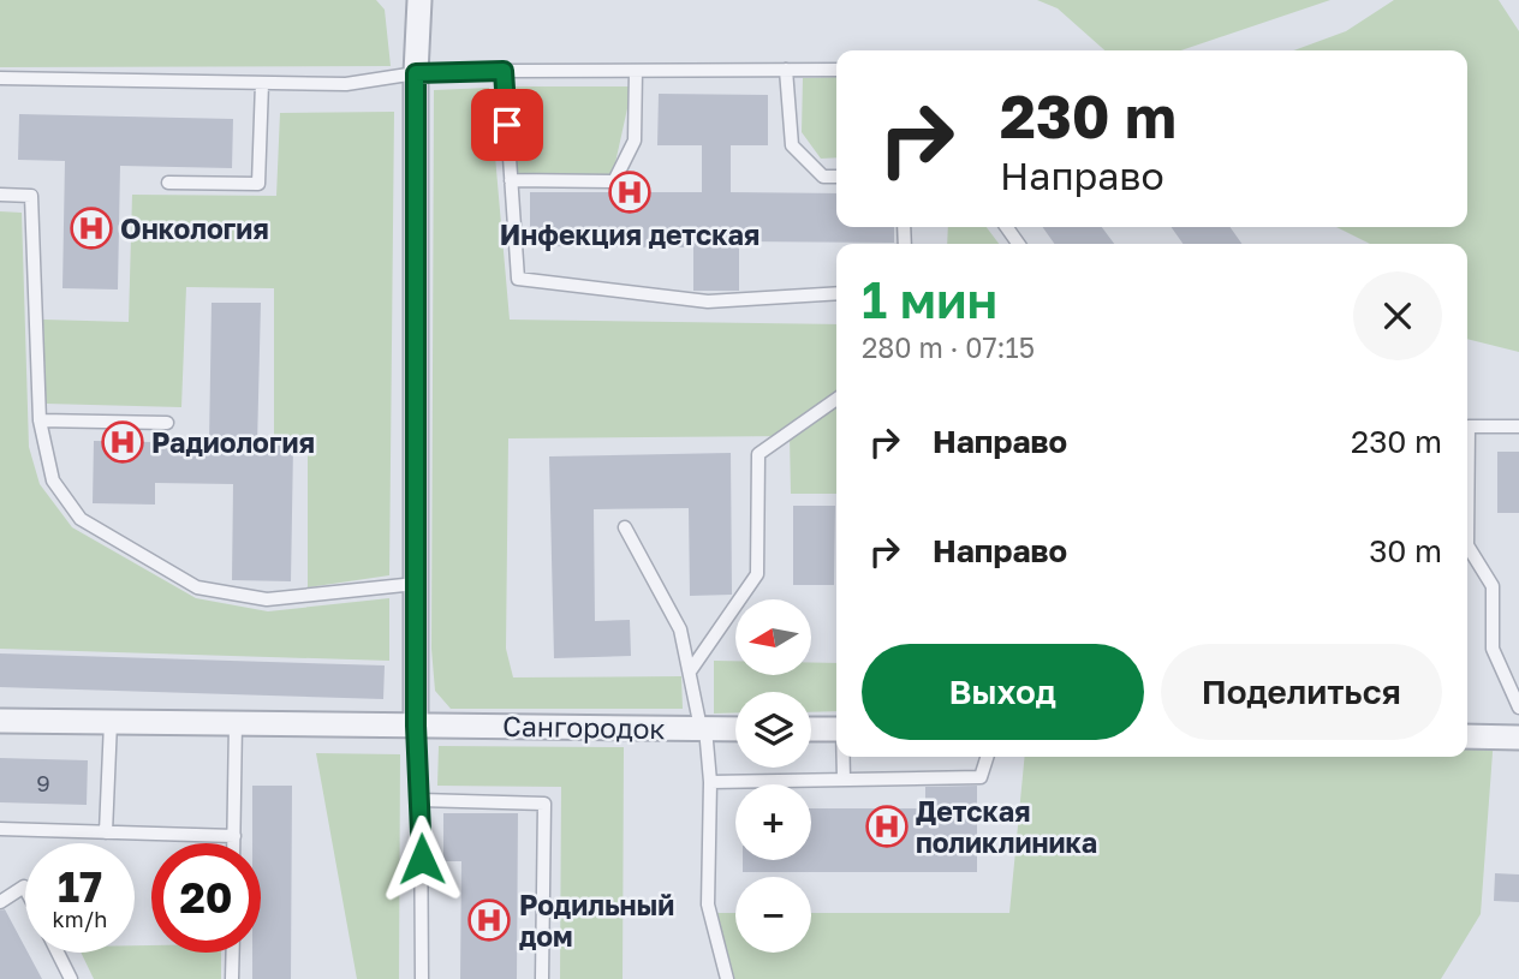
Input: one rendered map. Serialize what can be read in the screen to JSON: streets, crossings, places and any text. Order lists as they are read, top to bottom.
{
  "streets": {
    "street": ["Сангородок"]
  },
  "places": {
    "hospital": [
      "Инфекция детская",
      "Онкология",
      "Радиология",
      "Детская поликлиника",
      "Родильный дом"
    ]
  },
  "house_numbers": ["9"],
  "north": "left",
  "page": {
    "turn": ["230 m", "Направо"],
    "heading": ["1 мин", "280 m · 07:15"],
    "list": [
      {
        "name": "Направо",
        "value": "230 m"
      },
      {
        "name": "Направо",
        "value": "30 m"
      }
    ],
    "map_buttons": ["+", "−"],
    "buttons": ["Выход", "Поделиться"],
    "speed": "17 km/h",
    "limit": "20"
  }
}
